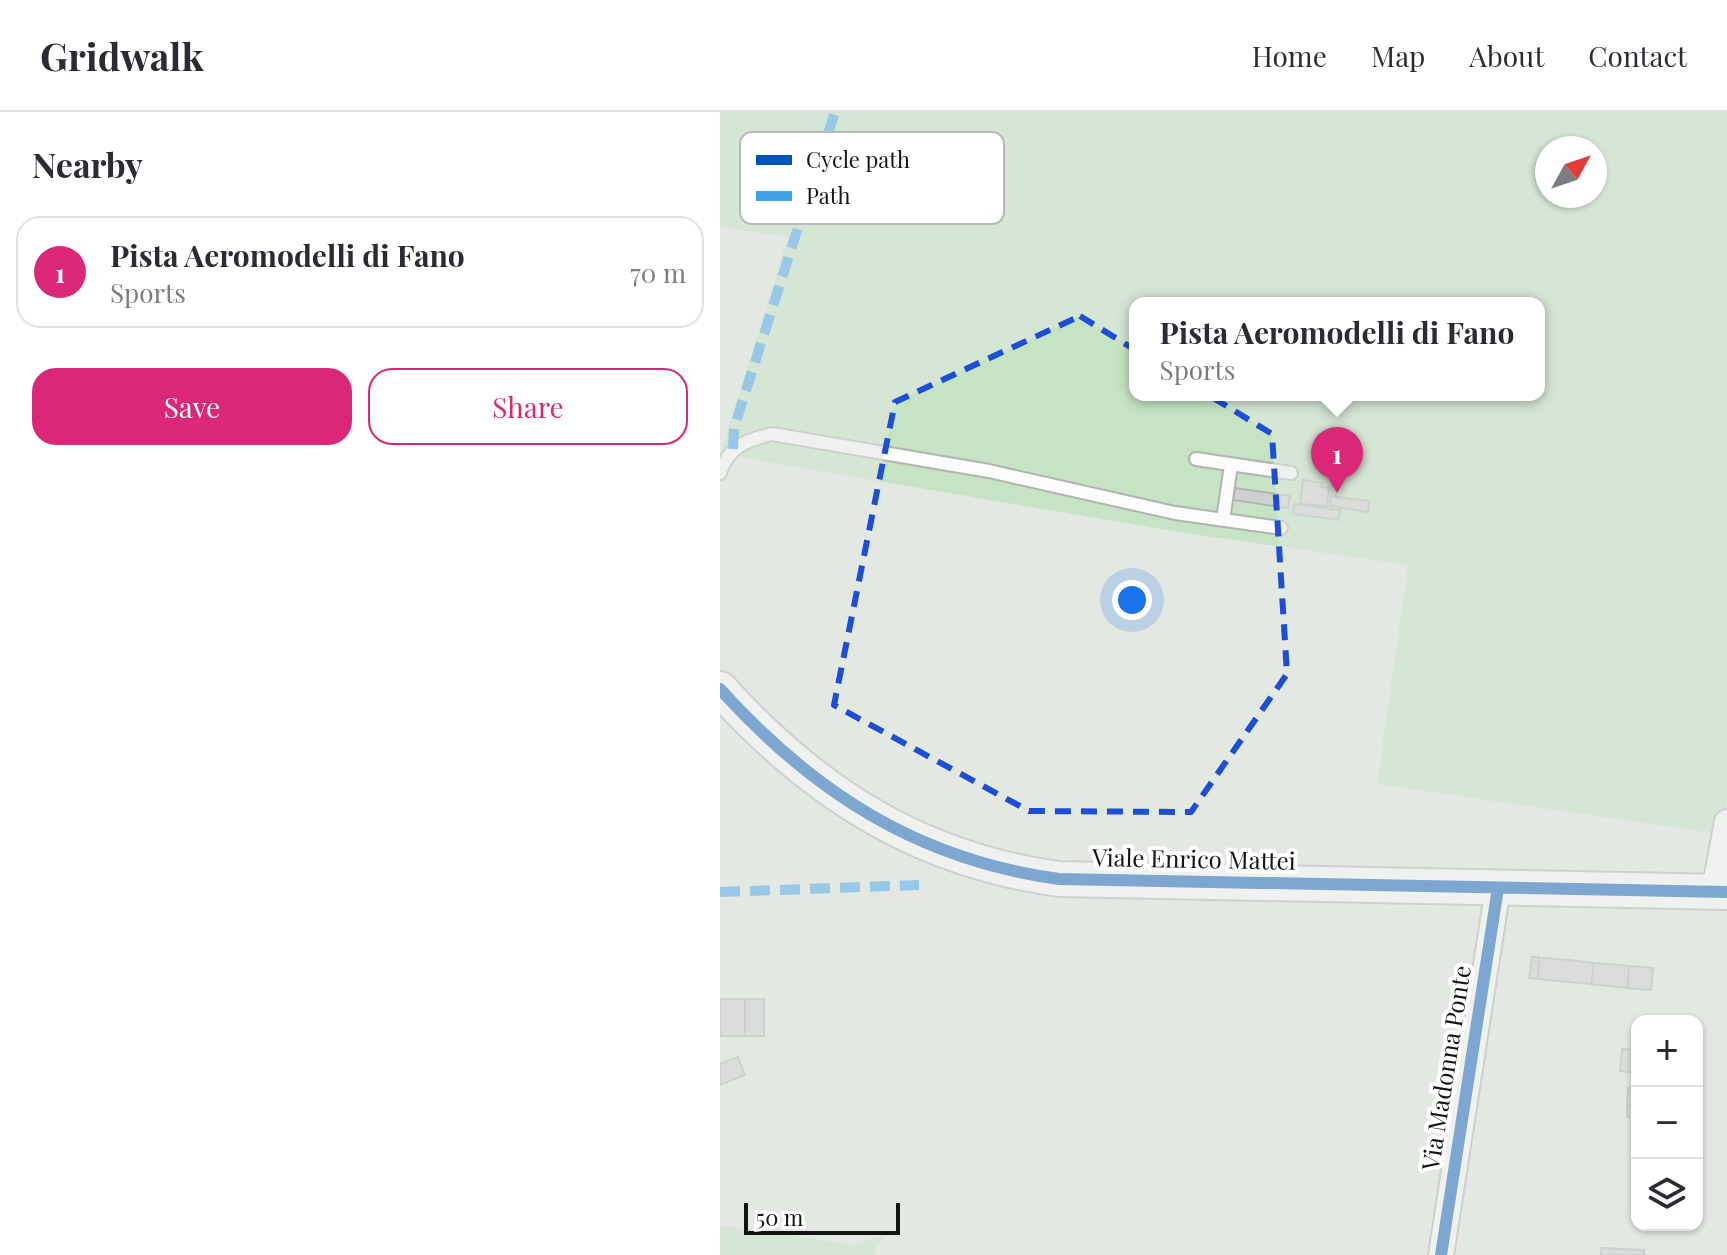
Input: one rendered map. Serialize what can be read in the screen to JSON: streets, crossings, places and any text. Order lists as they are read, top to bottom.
{
  "streets": {
    "street": ["Viale Enrico Mattei", "Via Madonna Ponte"]
  },
  "crossings": [
    ["Viale Enrico Mattei", "Via Madonna Ponte"]
  ],
  "legend": ["Cycle path", "Path"],
  "scale_bar": "50 m",
  "north": "top right",
  "page": {
    "header": "Gridwalk",
    "nav": [
      "Home",
      "Map",
      "About",
      "Contact"
    ],
    "heading": "Nearby",
    "list": [
      {
        "mark": "1",
        "name": "Pista Aeromodelli di Fano",
        "note": "Sports",
        "value": "70 m"
      }
    ],
    "popup": ["Pista Aeromodelli di Fano", "Sports"],
    "buttons": ["Save", "Share"],
    "pins": "1",
    "map_buttons": ["+", "−"],
    "scale": "50 m"
  }
}
